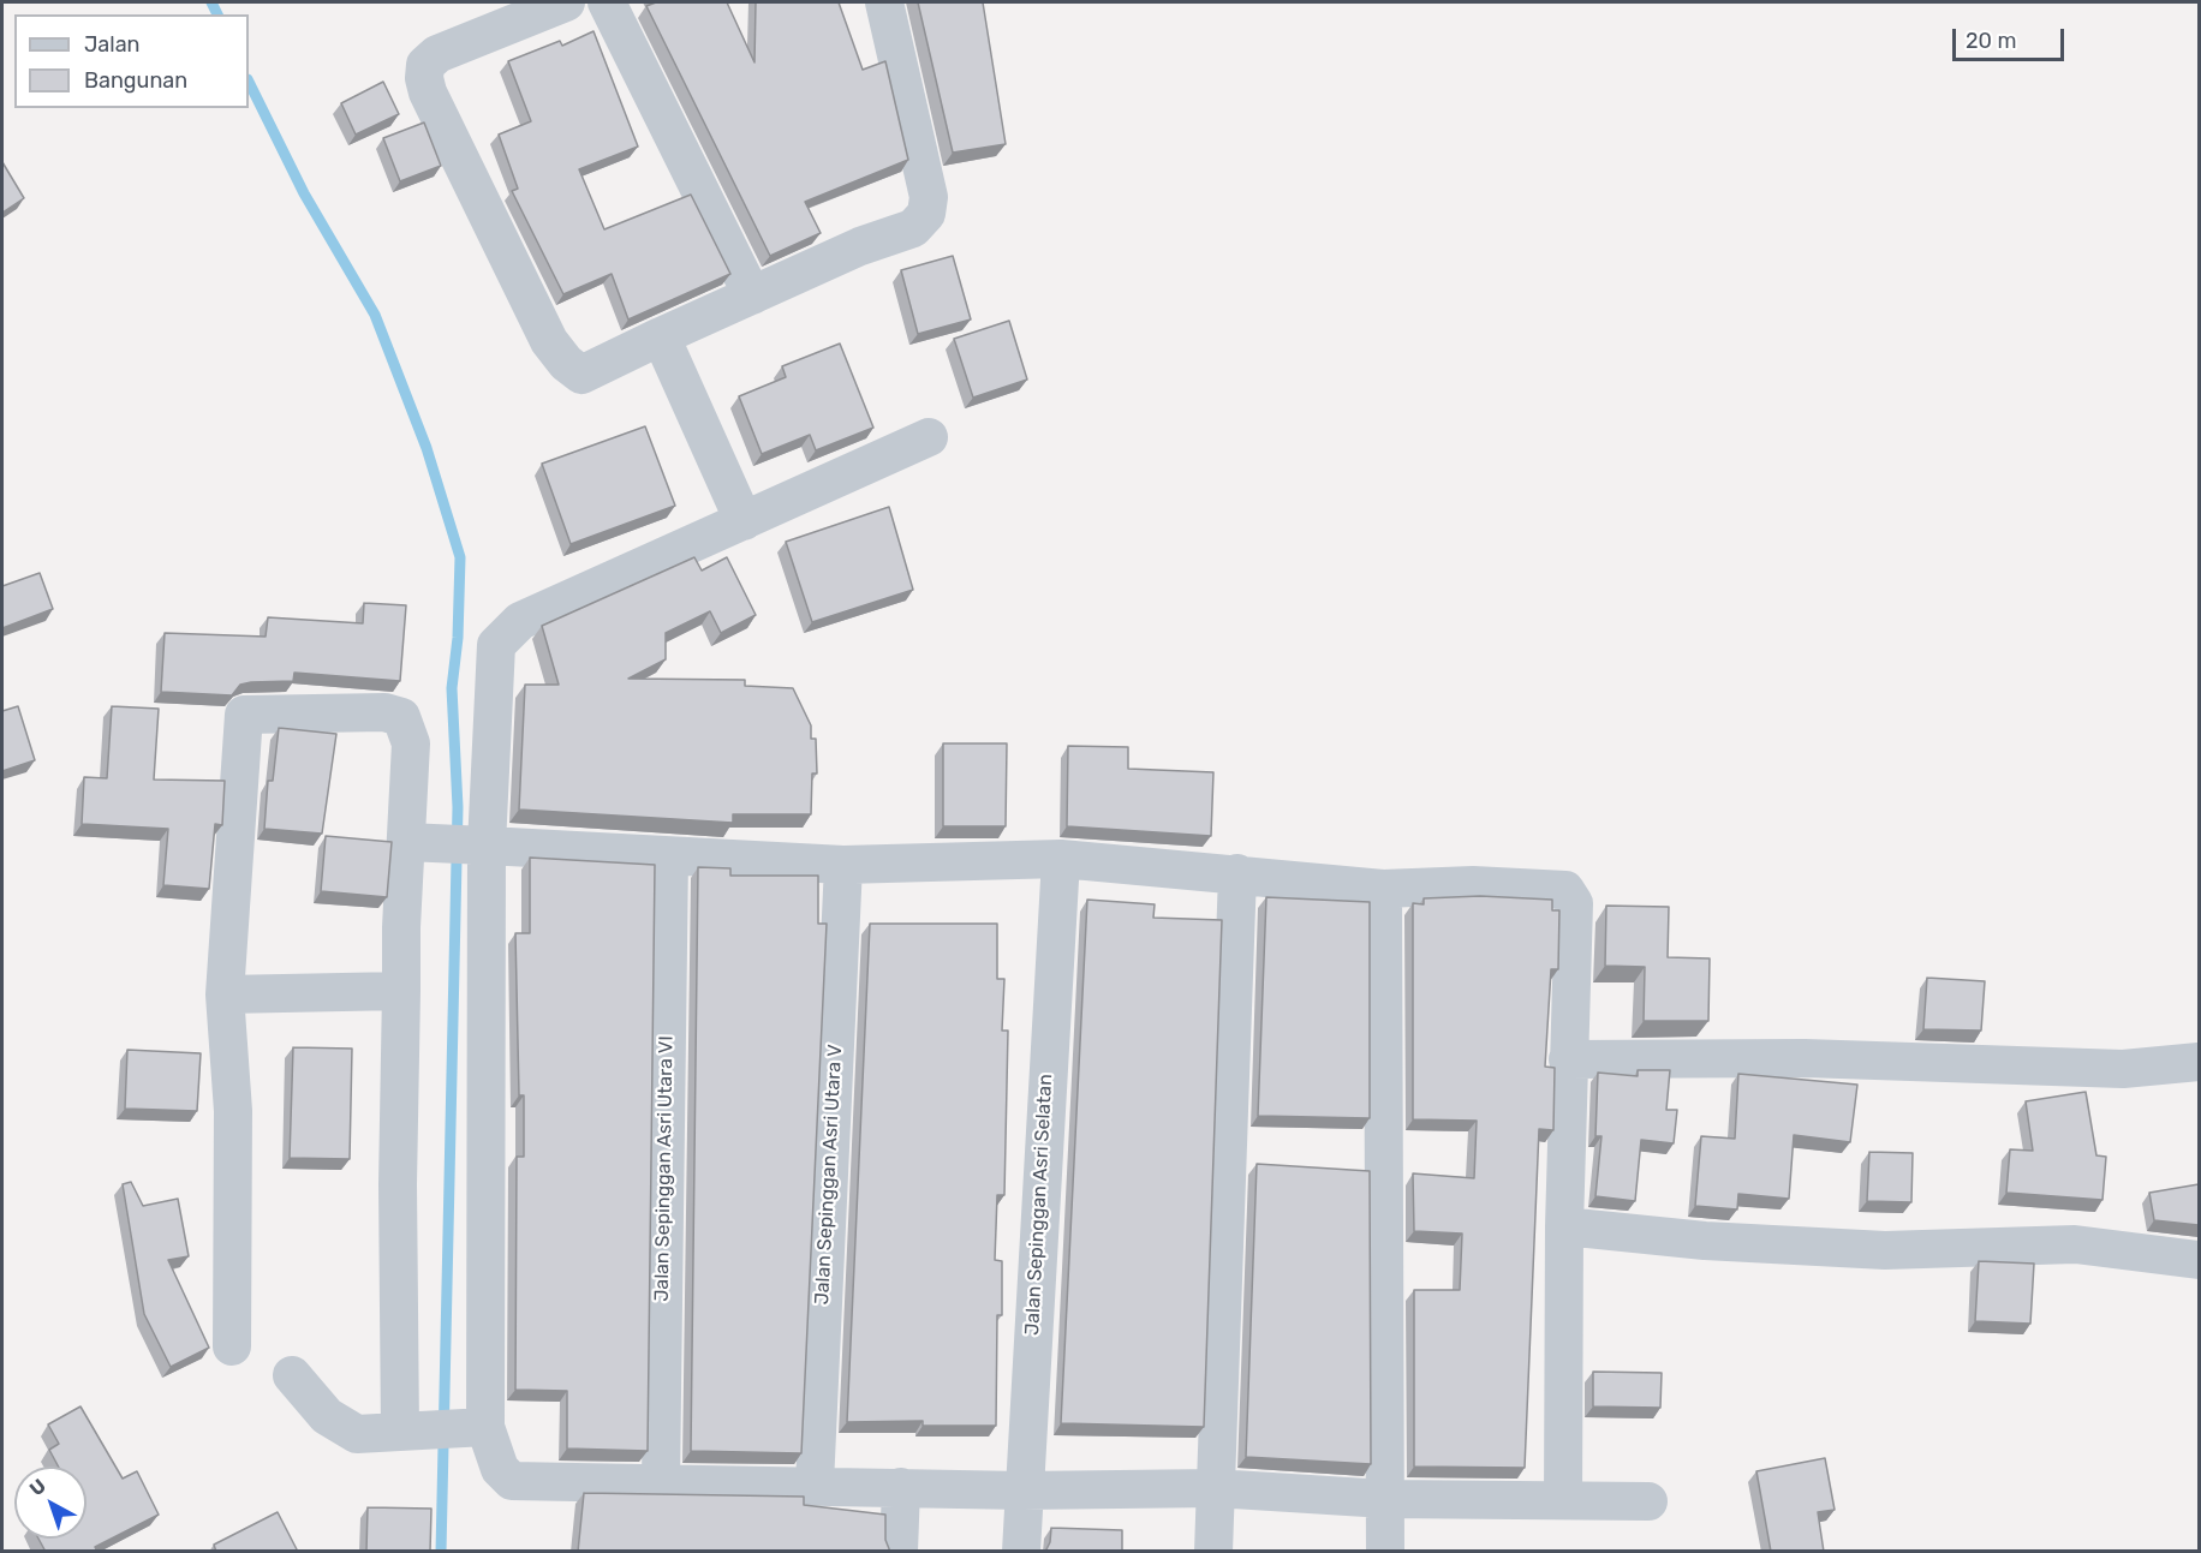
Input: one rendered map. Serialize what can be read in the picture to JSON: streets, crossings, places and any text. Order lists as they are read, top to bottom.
{
  "streets": {
    "street": ["Jalan Sepinggan Asri Utara VI", "Jalan Sepinggan Asri Utara V", "Jalan Sepinggan Asri Selatan"]
  },
  "legend": ["Jalan", "Bangunan"],
  "scale_bar": "20 m",
  "north": "top left"
}
